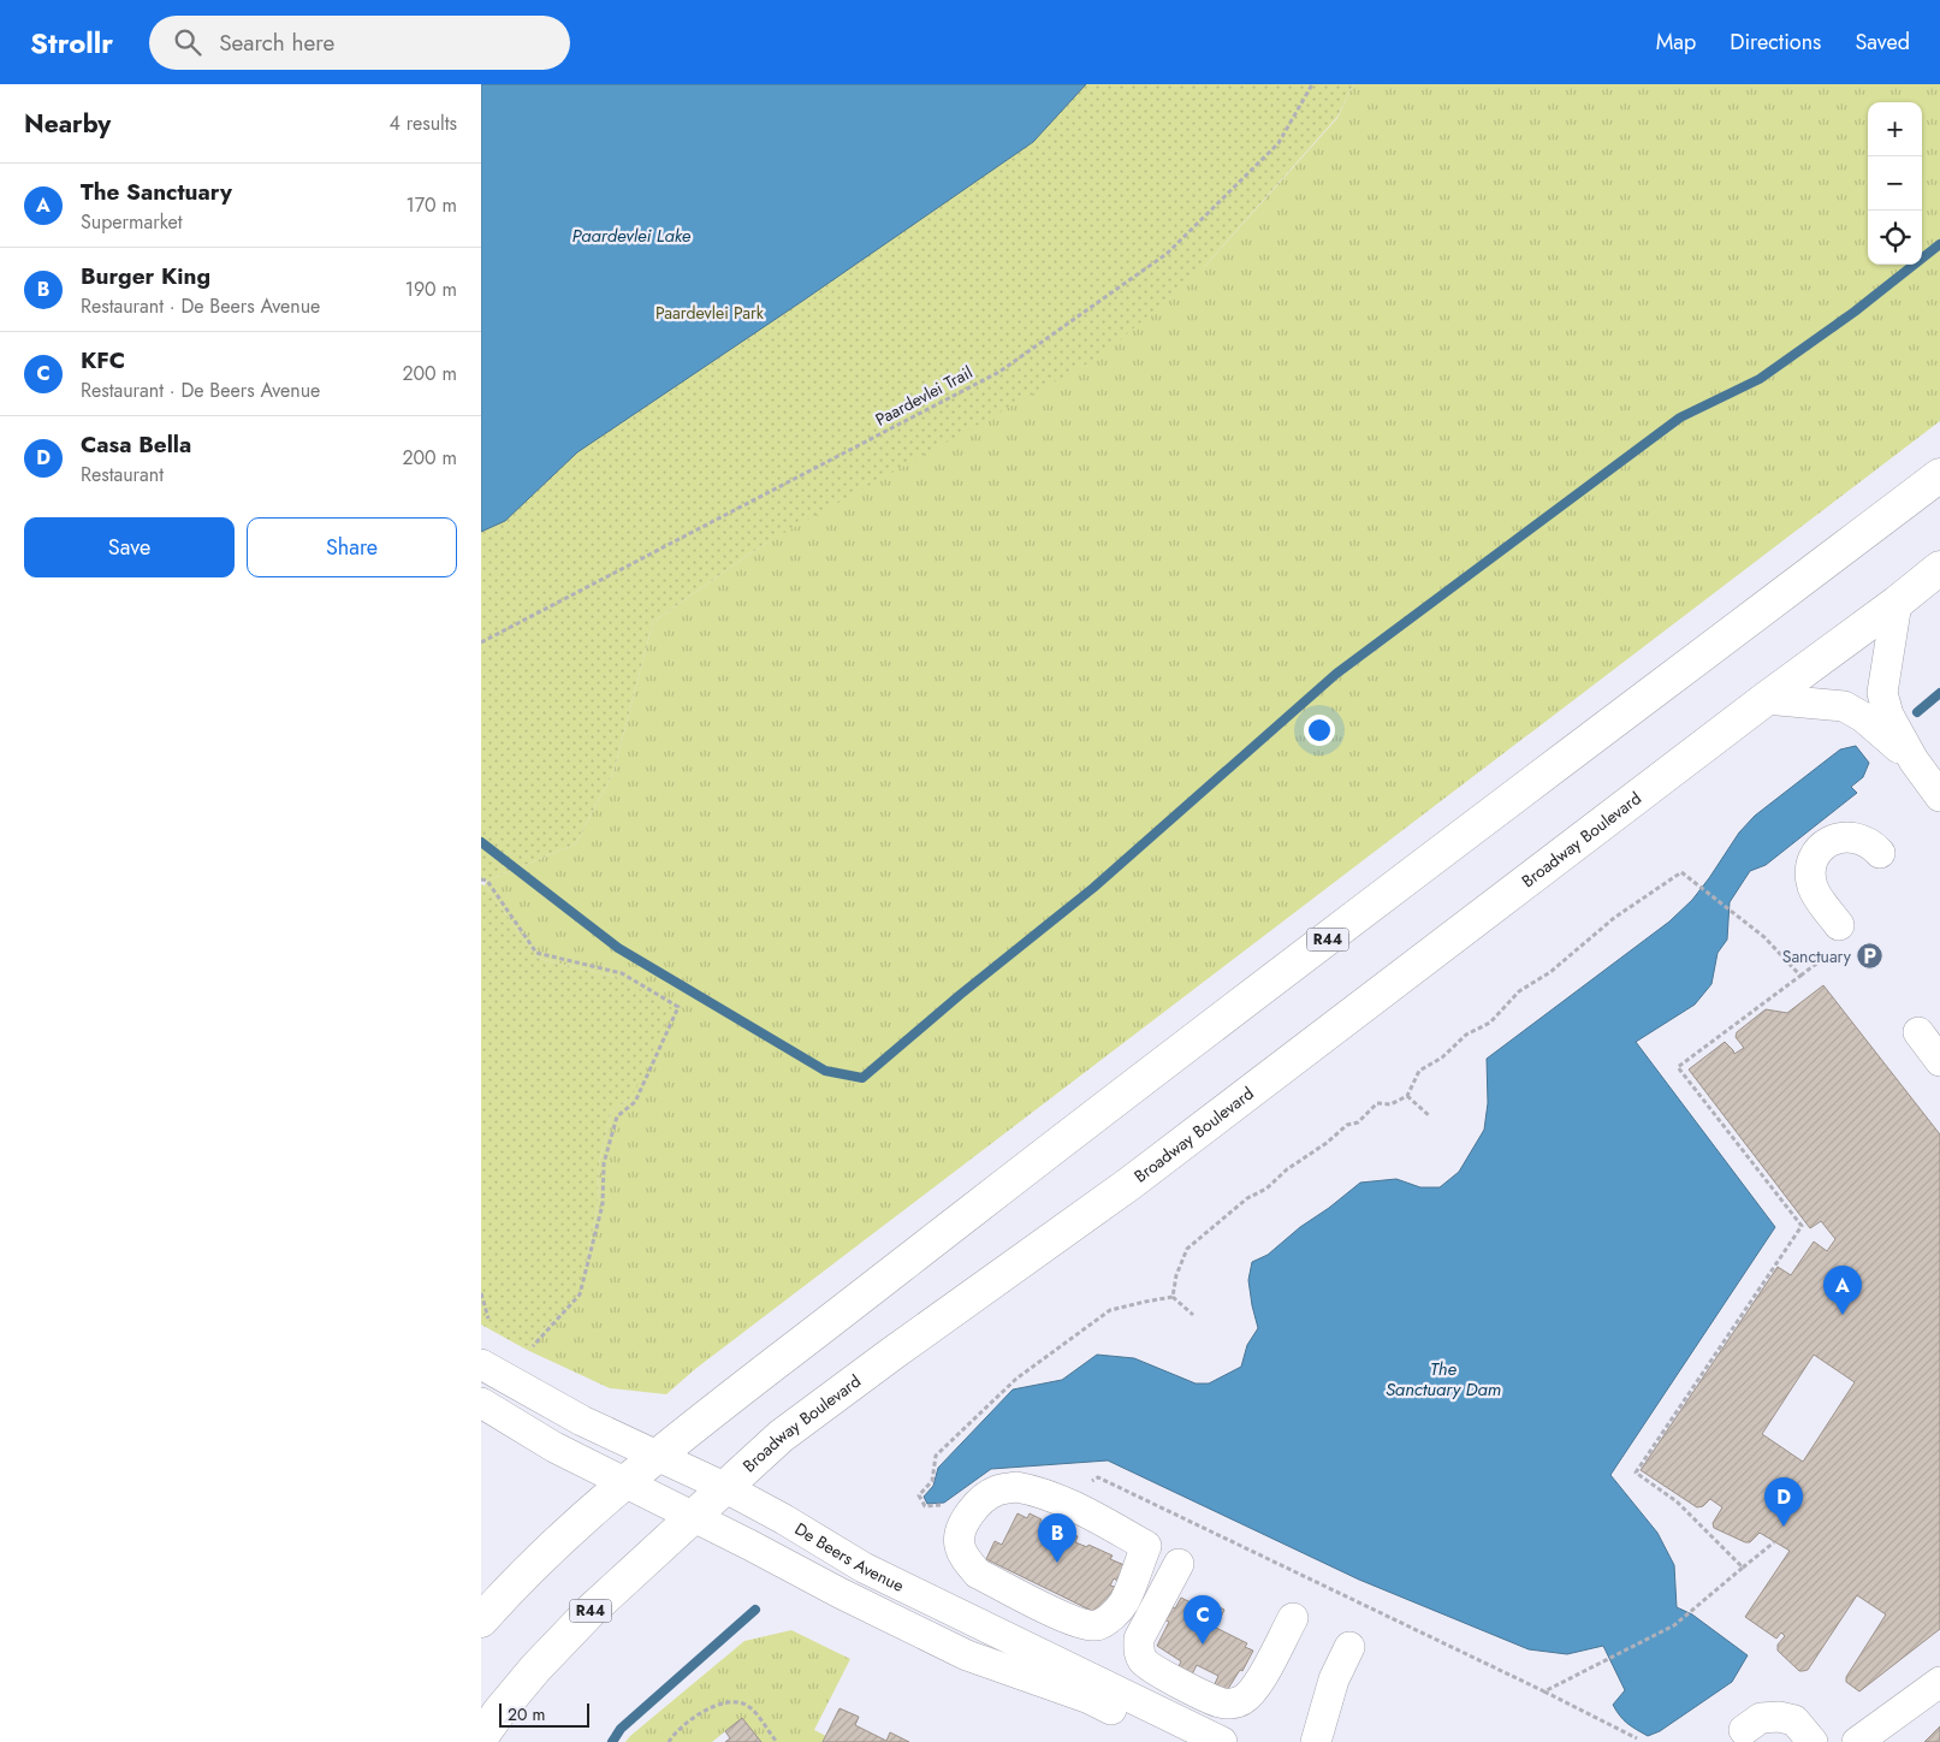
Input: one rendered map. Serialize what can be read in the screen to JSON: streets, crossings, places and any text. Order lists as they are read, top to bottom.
{
  "streets": {
    "main road": ["Broadway Boulevard", "R44"],
    "street": ["De Beers Avenue"],
    "path": ["Paardevlei Trail"]
  },
  "crossings": [
    ["Broadway Boulevard", "De Beers Avenue"],
    ["R44", "De Beers Avenue"]
  ],
  "water": ["Paardevlei Lake", "The Sanctuary Dam"],
  "parks": ["Paardevlei Park"],
  "places": {
    "parking": ["Sanctuary"]
  },
  "scale_bar": "20 m",
  "page": {
    "header": "Strollr",
    "search": "Search here",
    "nav": ["Map", "Directions", "Saved"],
    "heading": ["Nearby", "4 results"],
    "map_buttons": ["+", "−"],
    "list": [
      {
        "mark": "A",
        "name": "The Sanctuary",
        "note": "Supermarket",
        "value": "170 m"
      },
      {
        "mark": "B",
        "name": "Burger King",
        "note": "Restaurant · De Beers Avenue",
        "value": "190 m"
      },
      {
        "mark": "C",
        "name": "KFC",
        "note": "Restaurant · De Beers Avenue",
        "value": "200 m"
      },
      {
        "mark": "D",
        "name": "Casa Bella",
        "note": "Restaurant",
        "value": "200 m"
      }
    ],
    "buttons": ["Save", "Share"],
    "pins": [
      "A",
      "D",
      "B",
      "C"
    ],
    "scale": "20 m"
  }
}
